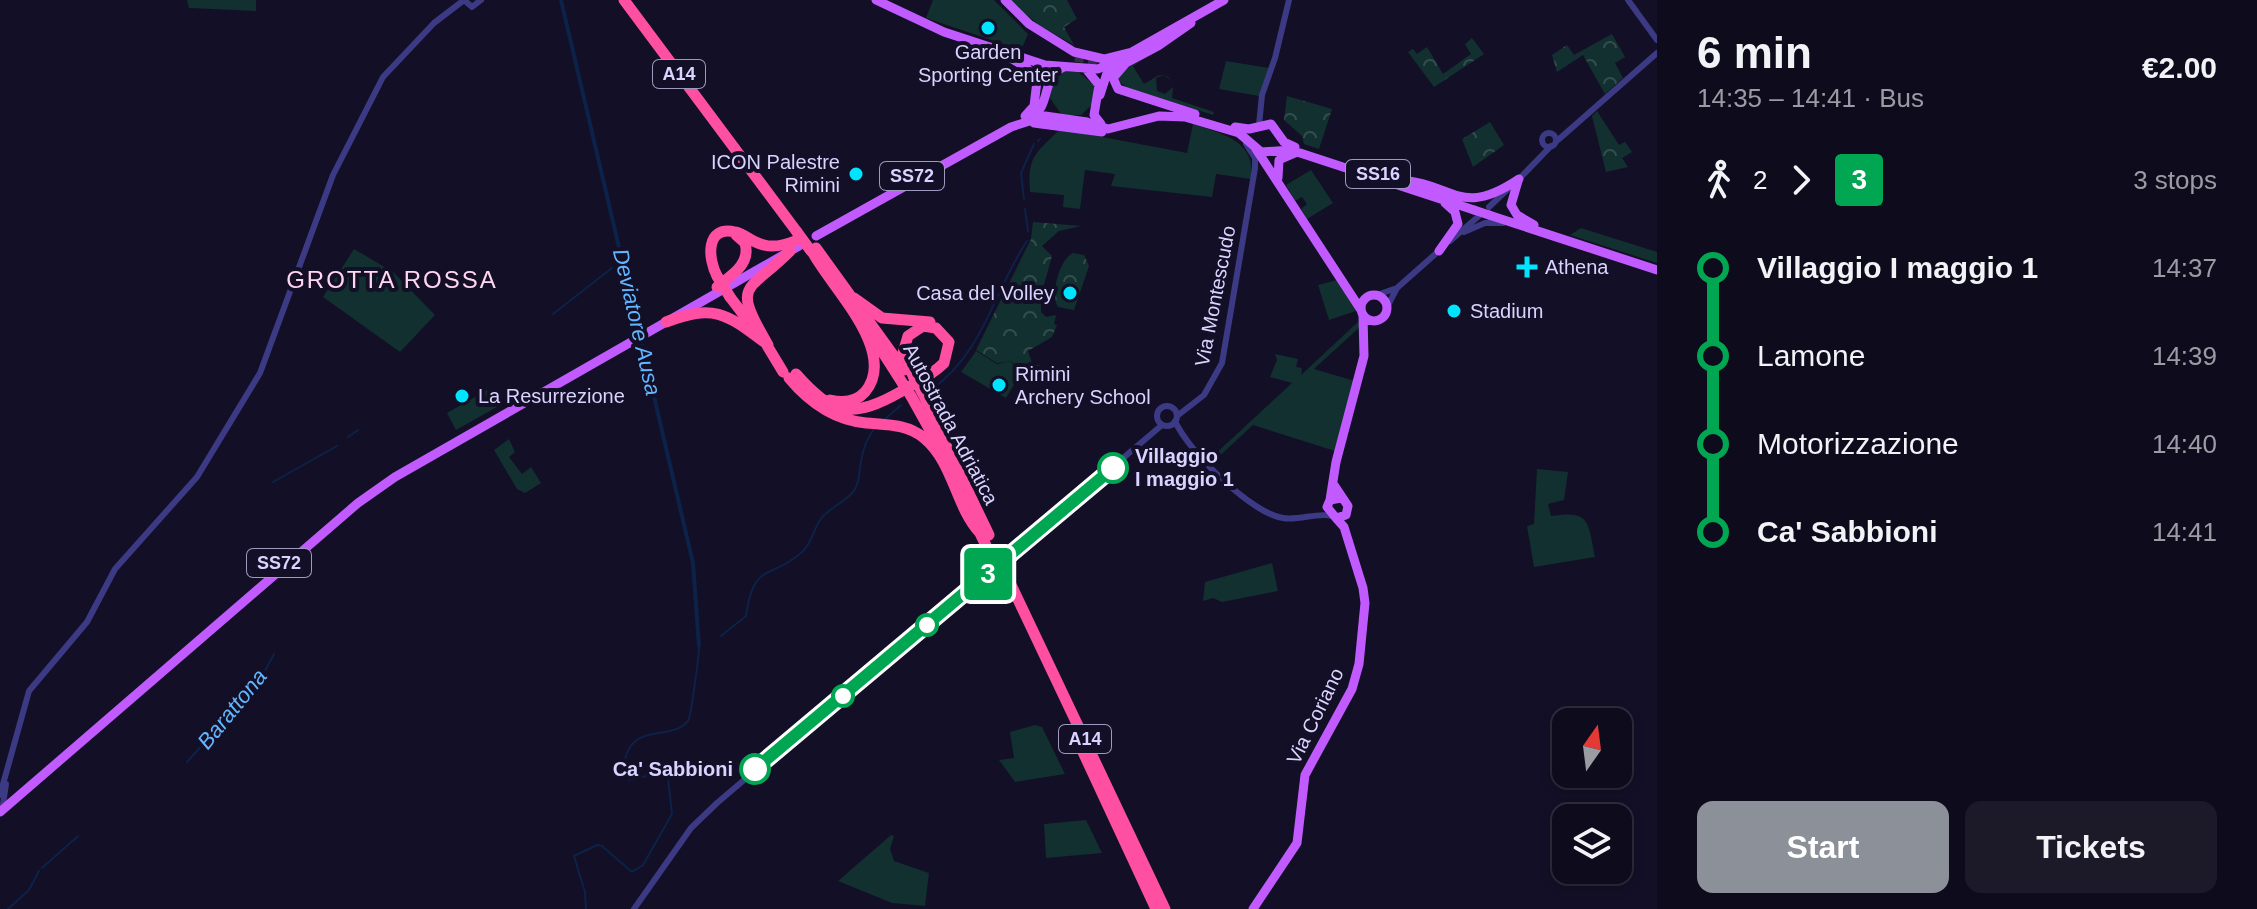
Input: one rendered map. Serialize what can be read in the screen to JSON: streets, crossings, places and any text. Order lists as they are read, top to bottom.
{
  "streets": {
    "highway": ["A14", "Autostrada Adriatica"],
    "main road": ["SS16", "SS72", "Via Coriano"],
    "street": ["Via Montescudo"]
  },
  "crossings": [
    ["SS16", "SS72"],
    ["SS16", "Via Montescudo"],
    ["SS16", "Via Coriano"],
    ["SS72", "Autostrada Adriatica"],
    ["Via Montescudo", "Via Coriano"]
  ],
  "districts": ["GROTTA ROSSA"],
  "water": ["Deviatore Ausa", "Barattona"],
  "places": {
    "other": [
      "Garden Sporting Center",
      "ICON Palestre Rimini",
      "Casa del Volley",
      "Stadium",
      "Rimini Archery School",
      "La Resurrezione",
      "Villaggio I maggio 1",
      "Ca' Sabbioni"
    ],
    "health": ["Athena"]
  },
  "lines": ["bus line 3"],
  "north": "top",
  "page": {
    "on_map": "3",
    "heading": ["6 min", "14:35 – 14:41 · Bus", "€2.00"],
    "legs": ["2", "3", "3 stops"],
    "list": [
      {
        "name": "Villaggio I maggio 1",
        "value": "14:37"
      },
      {
        "name": "Lamone",
        "value": "14:39"
      },
      {
        "name": "Motorizzazione",
        "value": "14:40"
      },
      {
        "name": "Ca' Sabbioni",
        "value": "14:41"
      }
    ],
    "buttons": ["Start", "Tickets"]
  }
}
